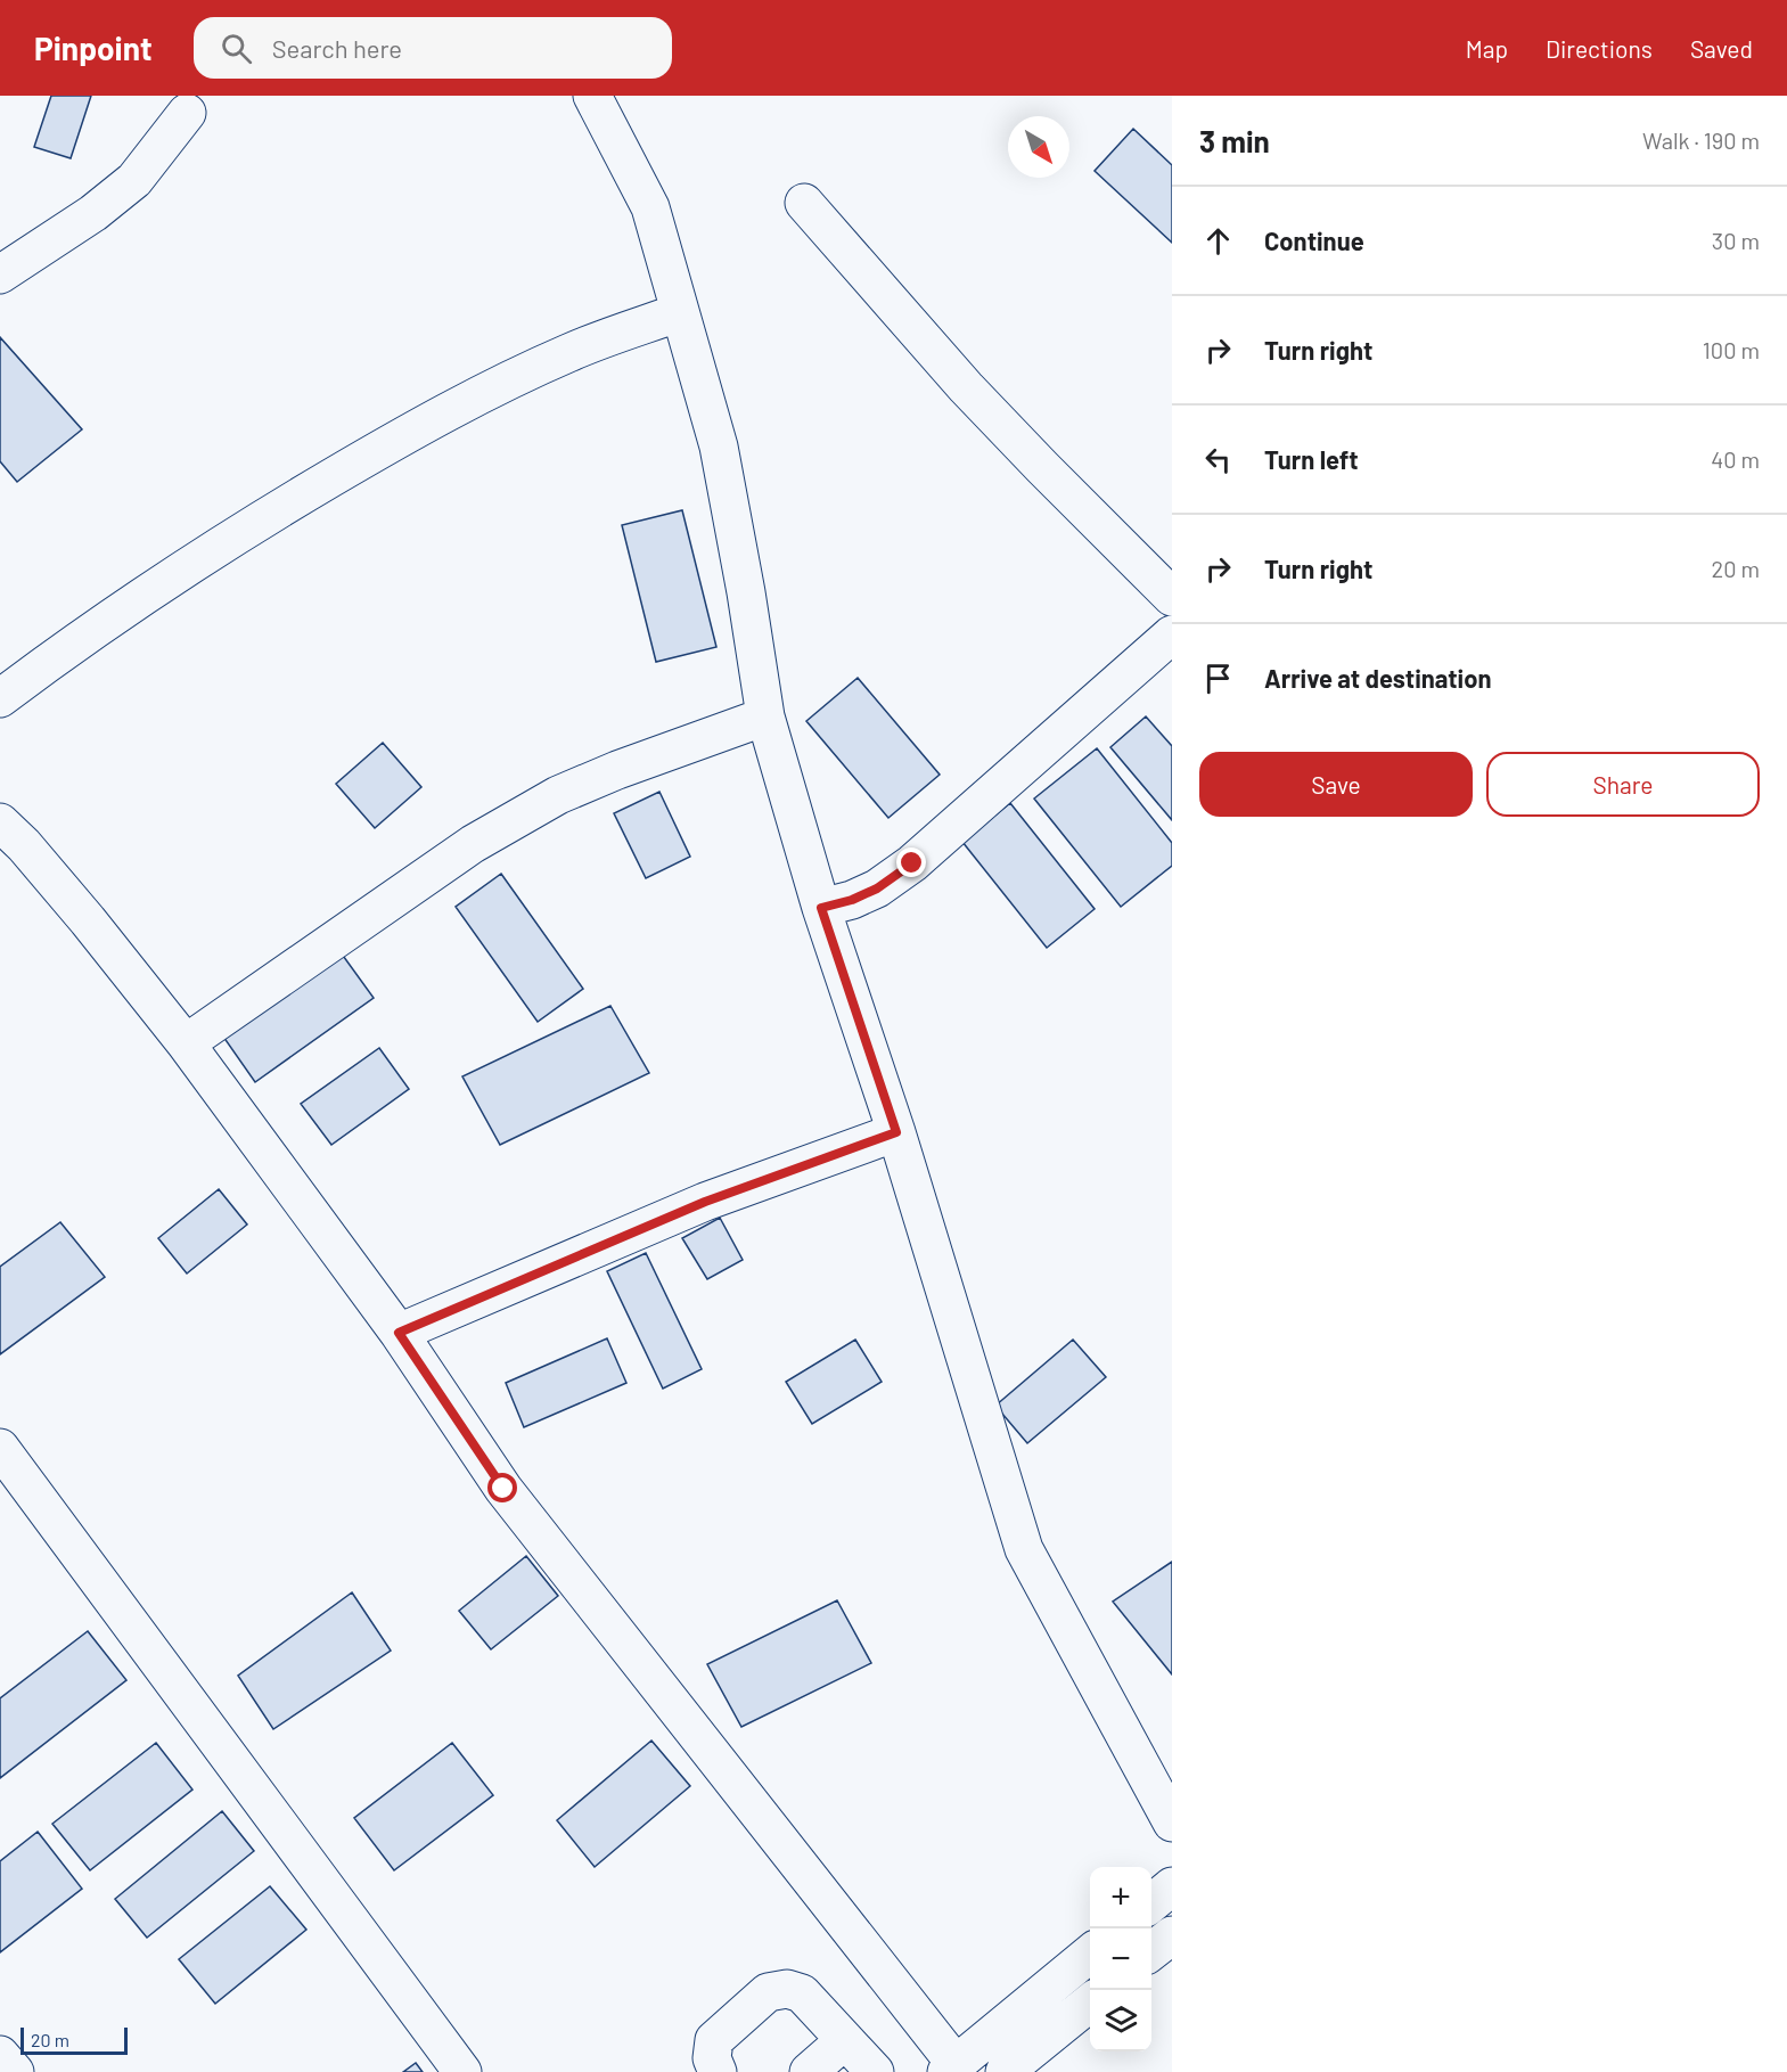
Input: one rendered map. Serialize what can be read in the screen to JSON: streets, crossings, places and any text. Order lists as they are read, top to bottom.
{
  "scale_bar": "20 m",
  "north": "bottom right",
  "page": {
    "header": "Pinpoint",
    "search": "Search here",
    "nav": ["Map", "Directions", "Saved"],
    "heading": ["3 min", "Walk · 190 m"],
    "list": [
      ["Continue", "30 m"],
      ["Turn right", "100 m"],
      ["Turn left", "40 m"],
      ["Turn right", "20 m"],
      "Arrive at destination"
    ],
    "buttons": ["Save", "Share"],
    "map_buttons": ["+", "−"],
    "scale": "20 m"
  }
}
